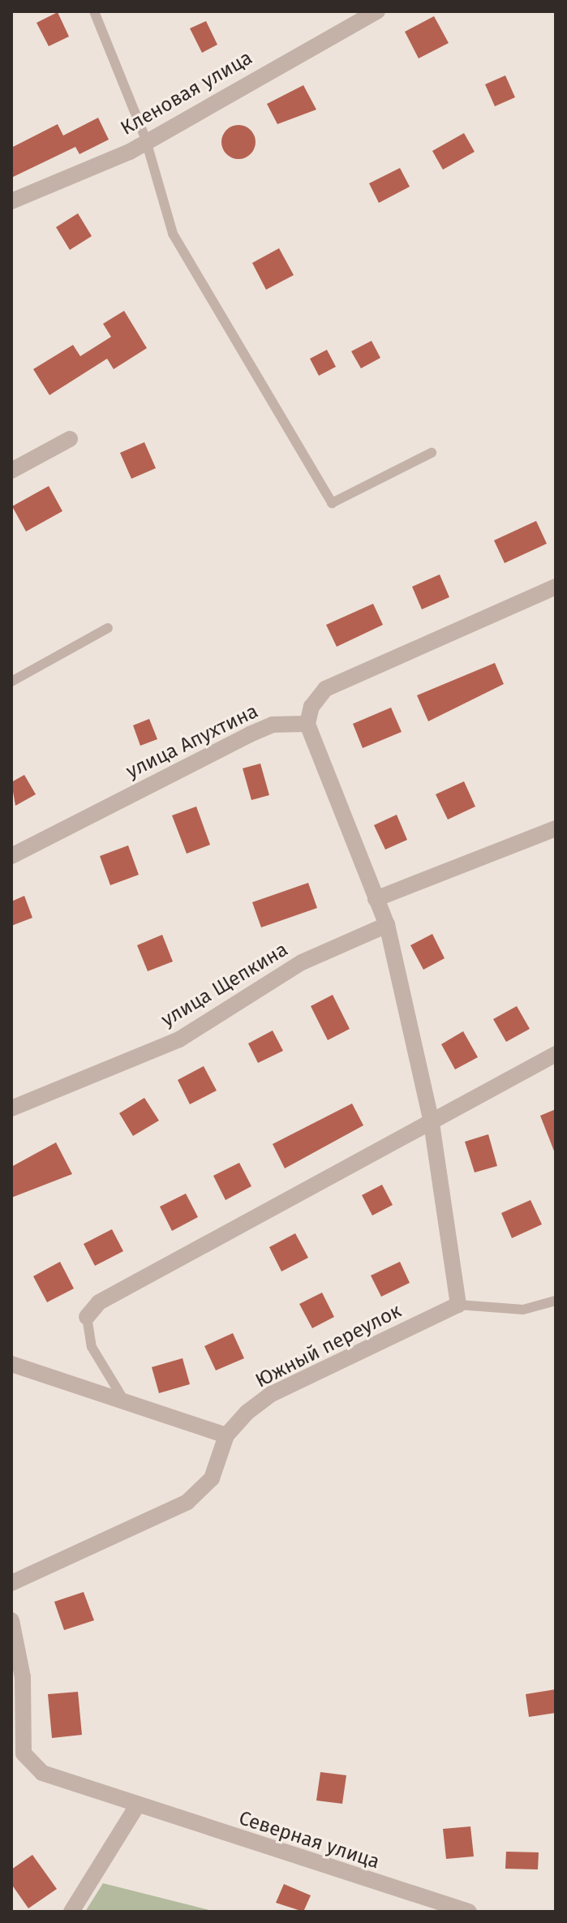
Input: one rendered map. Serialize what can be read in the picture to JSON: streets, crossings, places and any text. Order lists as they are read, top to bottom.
{
  "streets": {
    "street": [
      "Кленовая улица",
      "улица Апухтина",
      "улица Щепкина",
      "Южный переулок",
      "Северная улица"
    ]
  }
}
